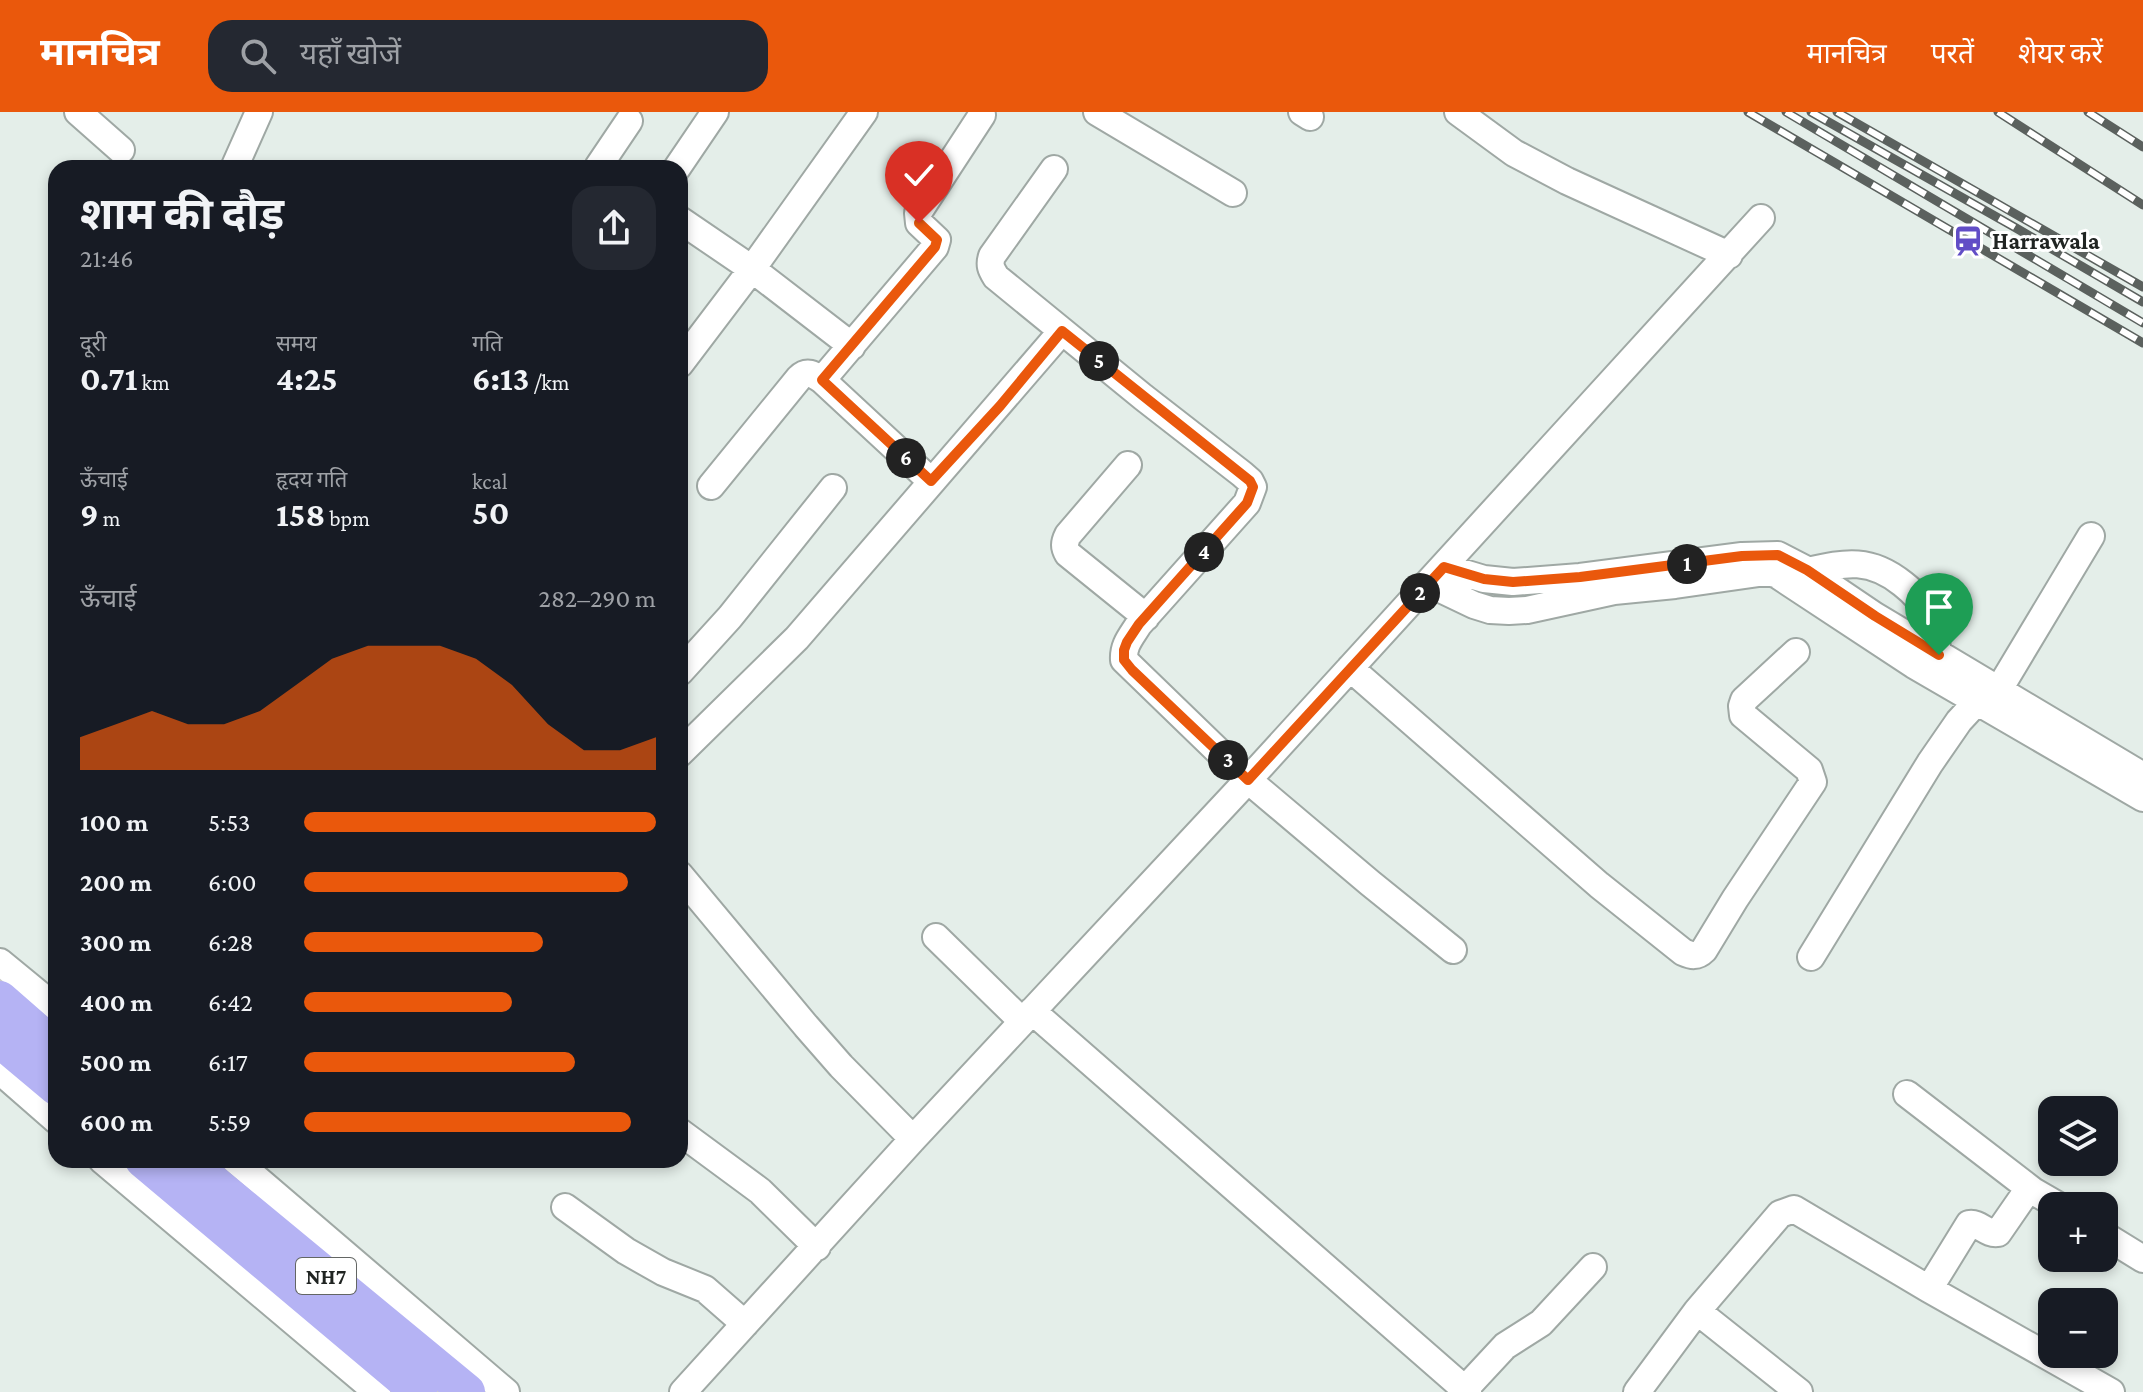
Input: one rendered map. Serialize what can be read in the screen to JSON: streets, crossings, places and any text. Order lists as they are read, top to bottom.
{
  "streets": {
    "highway": ["NH7"]
  },
  "places": {
    "station": ["Harrawala"]
  },
  "page": {
    "header": "मानचित्र",
    "search": "यहाँ खोजें",
    "nav": ["मानचित्र", "परतें", "शेयर करें"],
    "heading": ["शाम की दौड़", "21:46"],
    "stats": [
      ["दूरी", "0.71 km"],
      ["समय", "4:25"],
      ["गति", "6:13 /km"],
      ["ऊँचाई", "9 m"],
      ["हृदय गति", "158 bpm"],
      ["kcal", "50"]
    ],
    "pins": [
      "5",
      "6",
      "4",
      "1",
      "2",
      "3"
    ],
    "chart": ["ऊँचाई", "282–290 m"],
    "list": [
      {
        "name": "100 m",
        "note": "5:53"
      },
      {
        "name": "200 m",
        "note": "6:00"
      },
      {
        "name": "300 m",
        "note": "6:28"
      },
      {
        "name": "400 m",
        "note": "6:42"
      },
      {
        "name": "500 m",
        "note": "6:17"
      },
      {
        "name": "600 m",
        "note": "5:59"
      }
    ],
    "map_buttons": ["+", "−"]
  }
}
